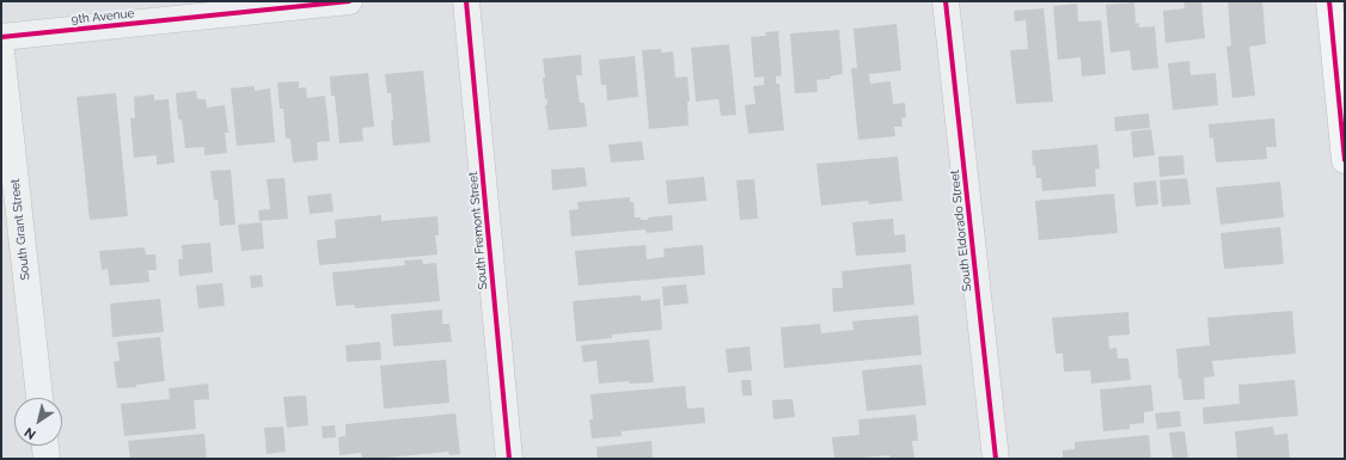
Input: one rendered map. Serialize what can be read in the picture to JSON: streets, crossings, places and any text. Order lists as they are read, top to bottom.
{
  "streets": {
    "street": [
      "9th Avenue",
      "South Grant Street",
      "South Fremont Street",
      "South Eldorado Street"
    ]
  },
  "north": "bottom left"
}
